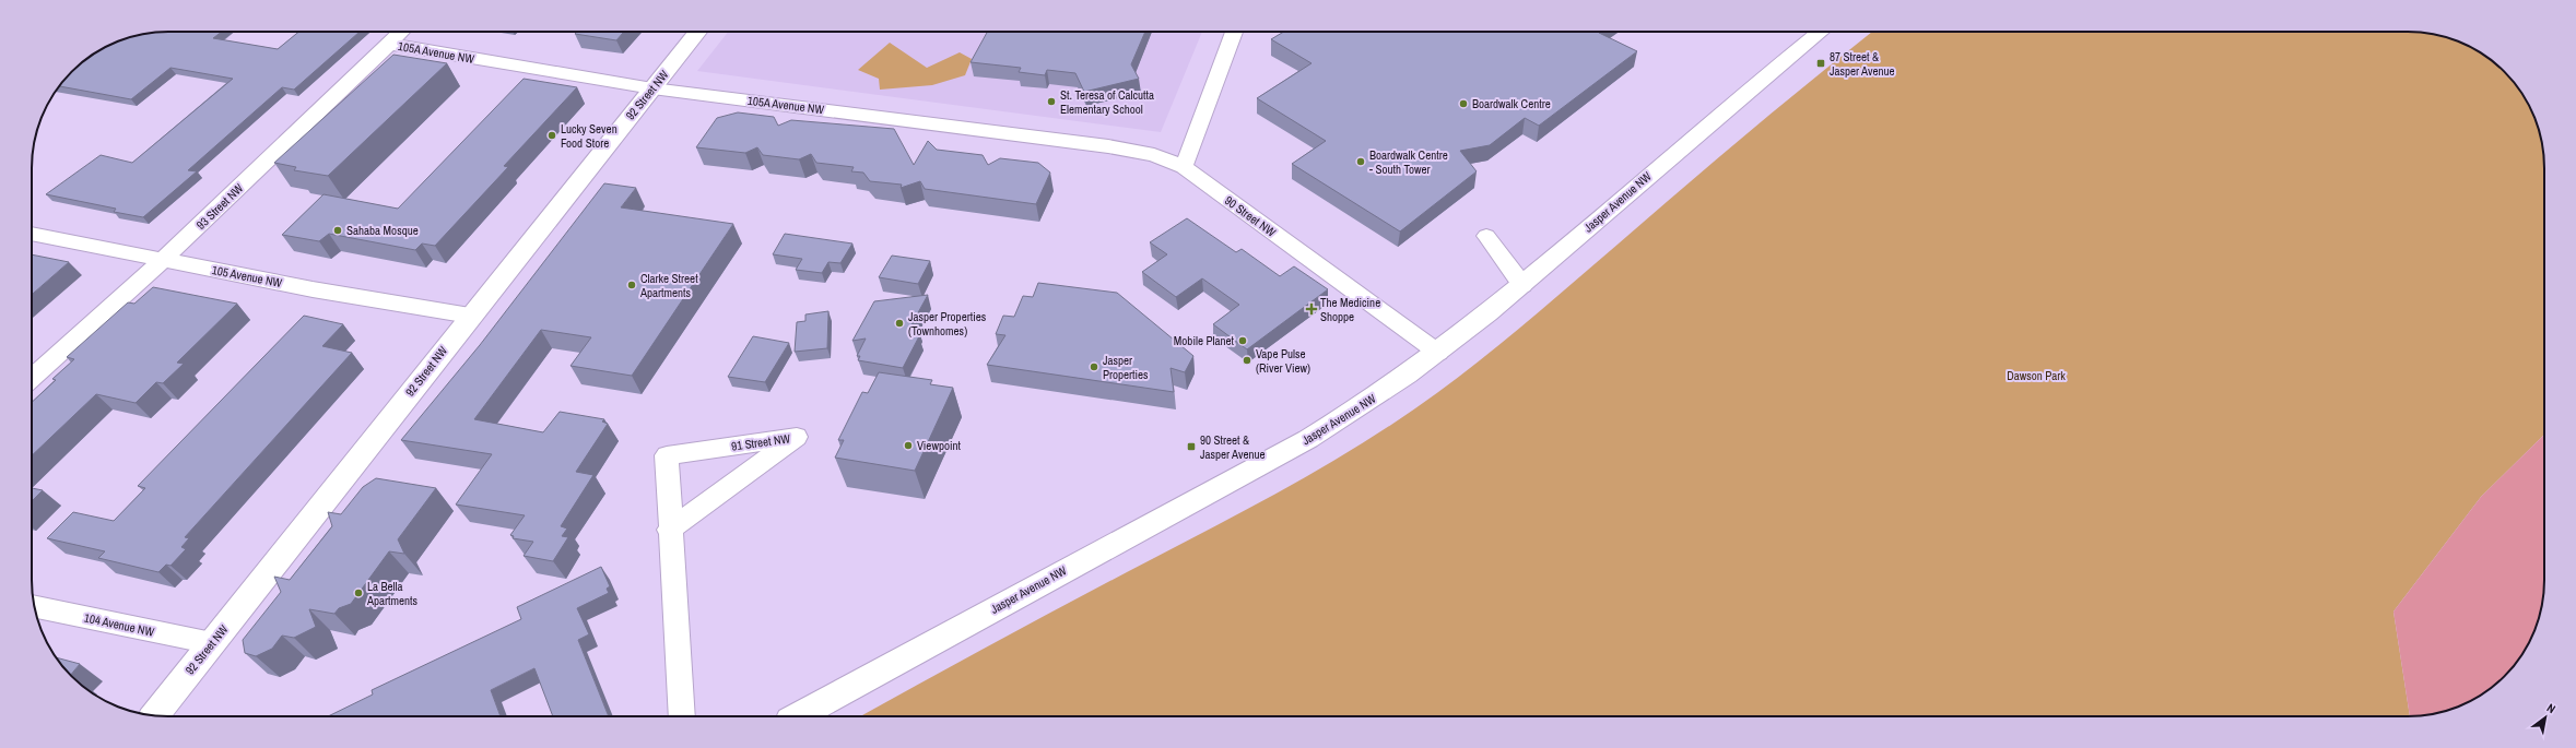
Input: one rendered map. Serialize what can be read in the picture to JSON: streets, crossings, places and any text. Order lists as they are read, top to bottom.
{
  "streets": {
    "main road": ["92 Street NW", "Jasper Avenue NW"],
    "street": [
      "105A Avenue NW",
      "93 Street NW",
      "90 Street NW",
      "105 Avenue NW",
      "91 Street NW",
      "104 Avenue NW"
    ]
  },
  "crossings": [
    ["105A Avenue NW", "92 Street NW"],
    ["105A Avenue NW", "93 Street NW"],
    ["105A Avenue NW", "90 Street NW"],
    ["92 Street NW", "105 Avenue NW"],
    ["92 Street NW", "104 Avenue NW"],
    ["Jasper Avenue NW", "90 Street NW"],
    ["93 Street NW", "105 Avenue NW"]
  ],
  "parks": ["Dawson Park"],
  "places": {
    "transit": ["87 Street & Jasper Avenue", "90 Street & Jasper Avenue"],
    "other": [
      "St. Teresa of Calcutta Elementary School",
      "Boardwalk Centre",
      "Lucky Seven Food Store",
      "Boardwalk Centre - South Tower",
      "Sahaba Mosque",
      "Clarke Street Apartments",
      "Jasper Properties (Townhomes)",
      "Mobile Planet",
      "Vape Pulse (River View)",
      "Jasper Properties",
      "Viewpoint",
      "La Bella Apartments"
    ],
    "health": ["The Medicine Shoppe"]
  },
  "north": "top right"
}
